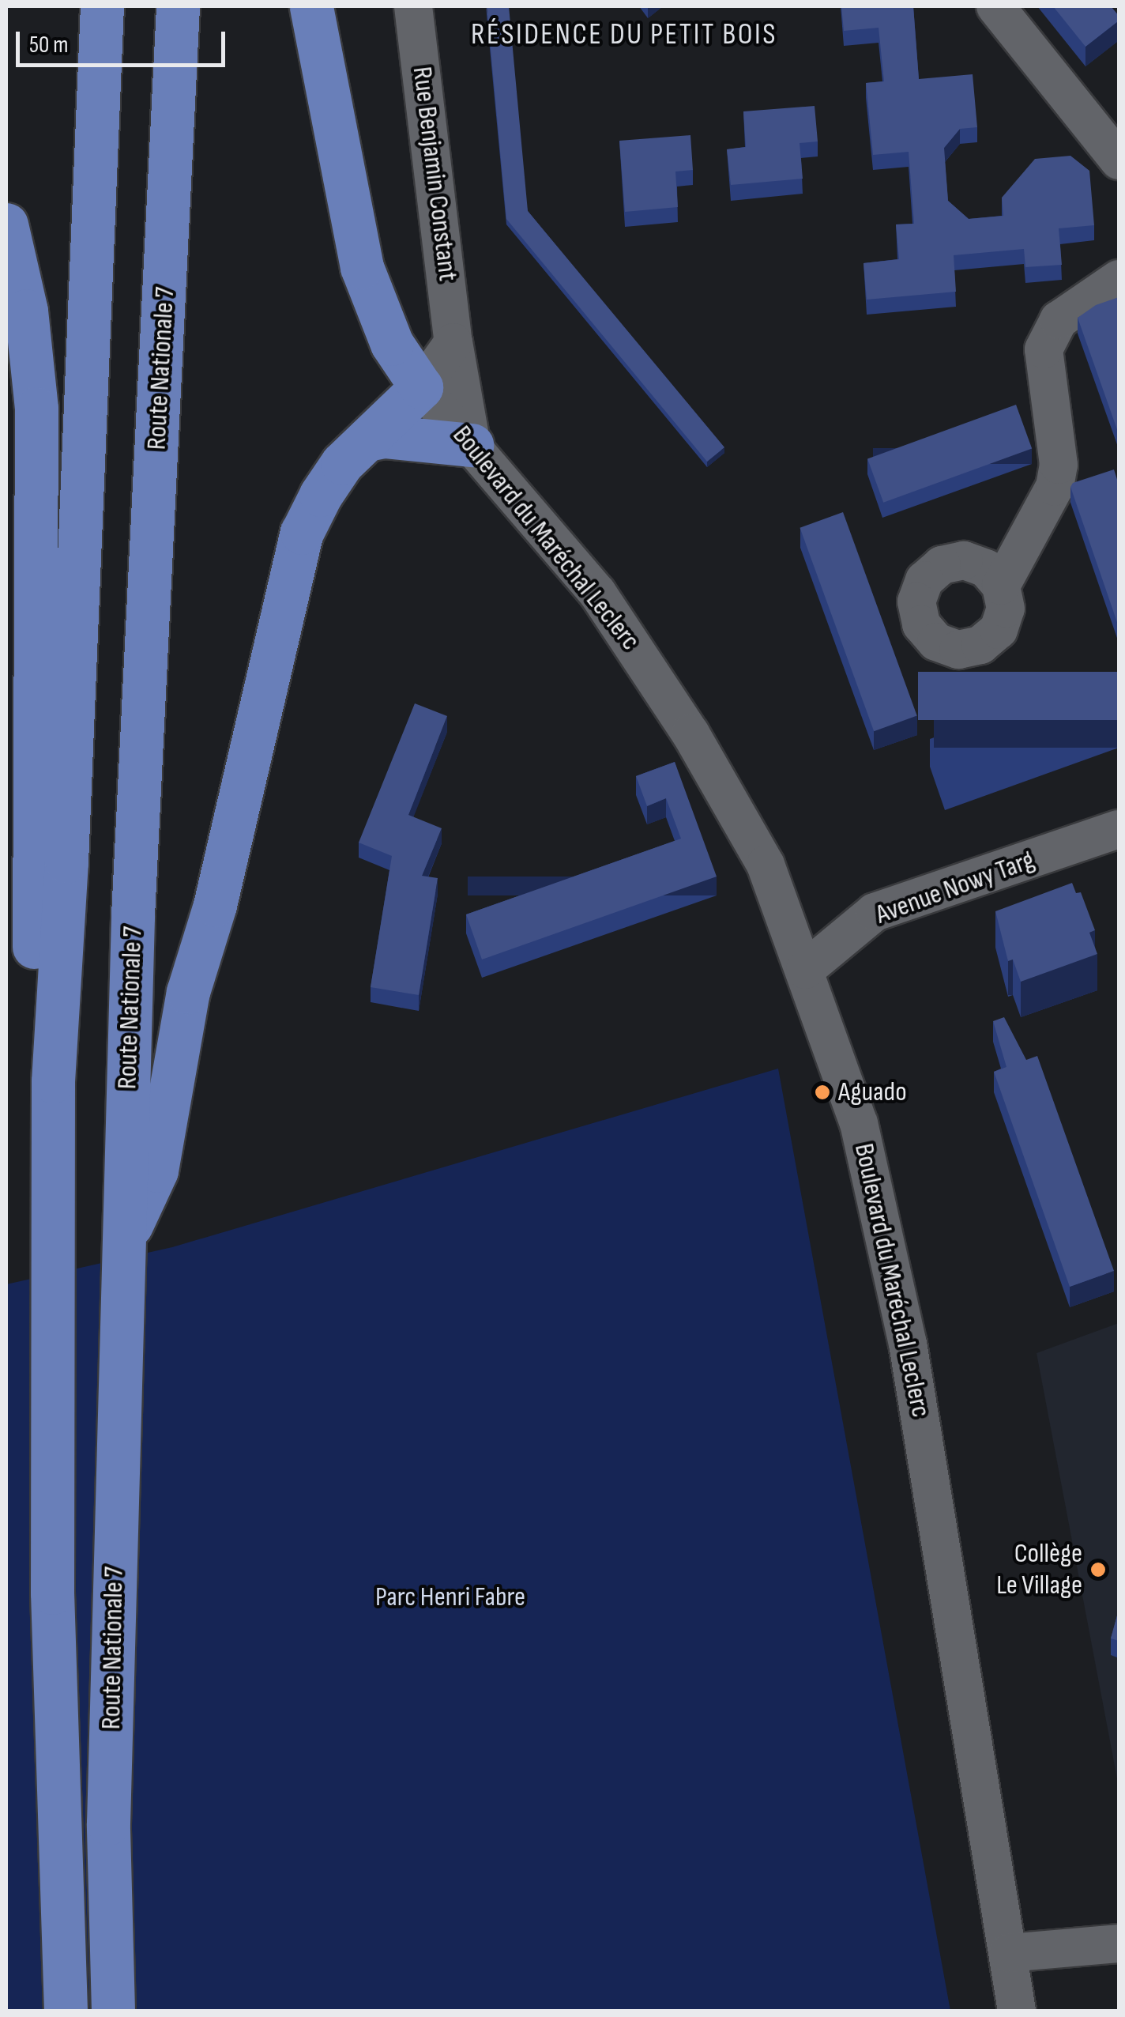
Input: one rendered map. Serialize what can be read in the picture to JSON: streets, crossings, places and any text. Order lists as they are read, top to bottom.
{
  "streets": {
    "main road": ["Route Nationale 7"],
    "street": ["Rue Benjamin Constant", "Boulevard du Maréchal Leclerc", "Avenue Nowy Targ"]
  },
  "crossings": [
    ["Rue Benjamin Constant", "Boulevard du Maréchal Leclerc"],
    ["Boulevard du Maréchal Leclerc", "Avenue Nowy Targ"]
  ],
  "districts": ["RÉSIDENCE DU PETIT BOIS"],
  "parks": ["Parc Henri Fabre"],
  "places": ["Aguado", "Collège Le Village"],
  "scale_bar": "50 m"
}
